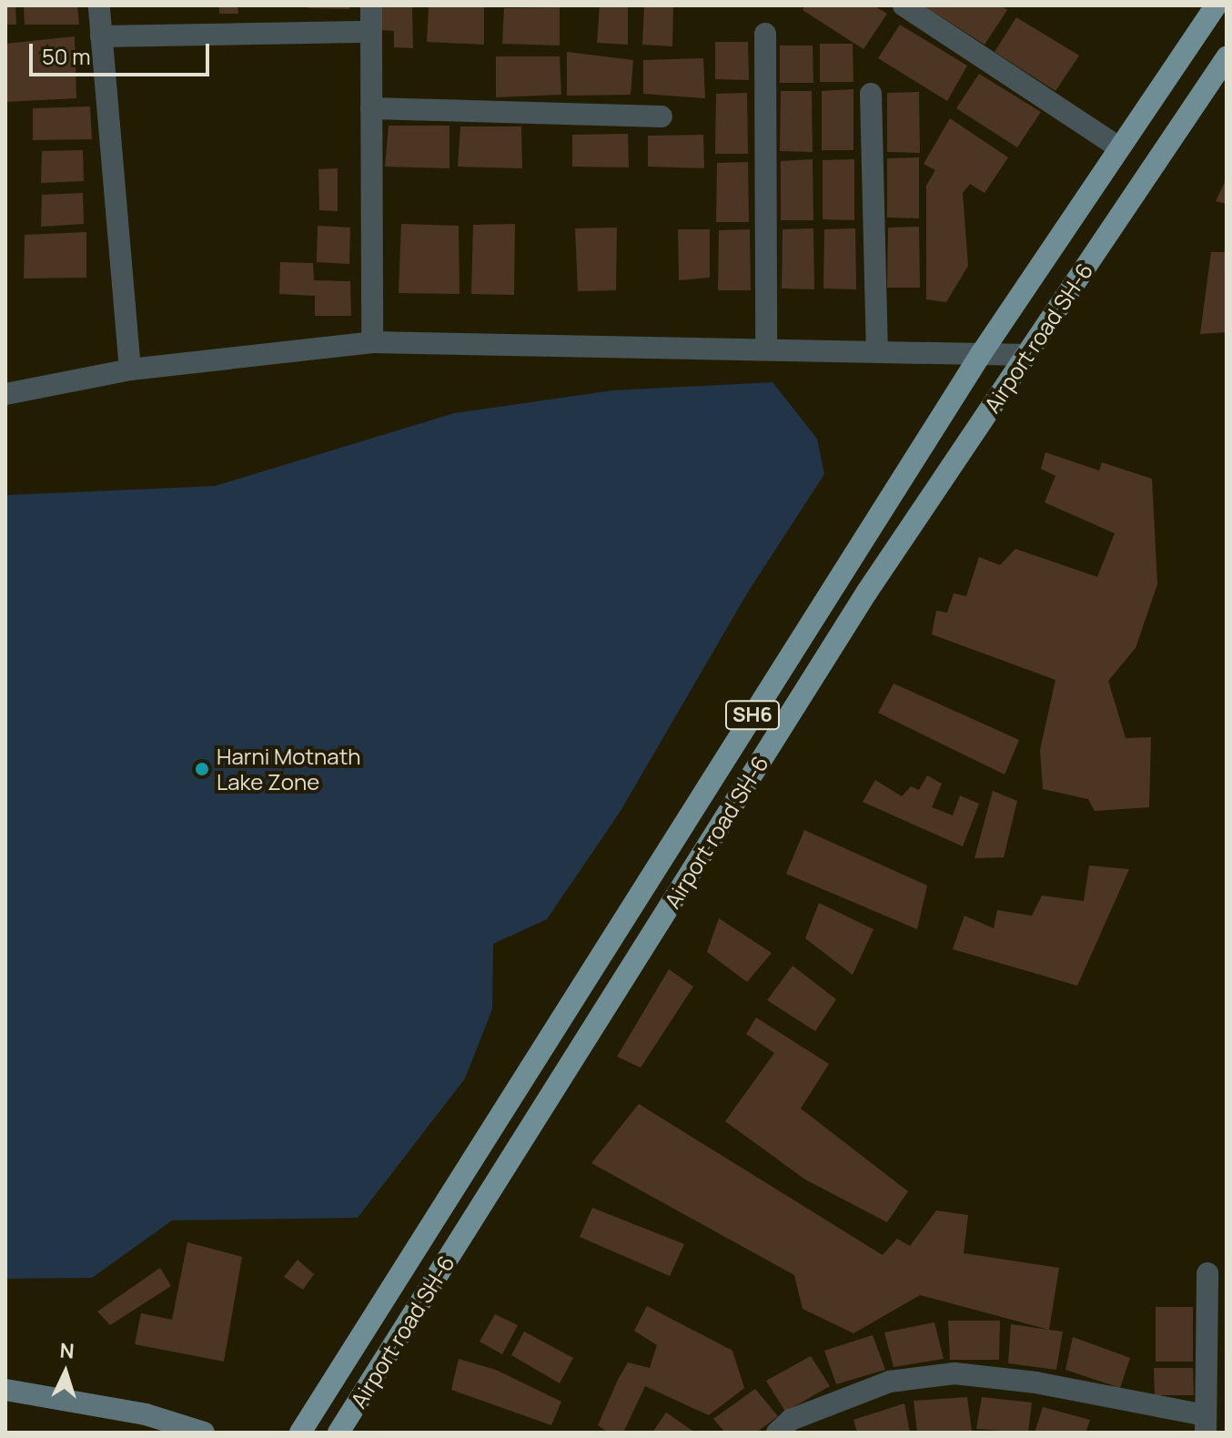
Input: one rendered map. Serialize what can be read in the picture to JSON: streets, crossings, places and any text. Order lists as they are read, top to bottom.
{
  "streets": {
    "main road": ["Airport road SH-6", "SH6"]
  },
  "places": ["Harni Motnath Lake Zone"],
  "scale_bar": "50 m",
  "north": "top"
}
